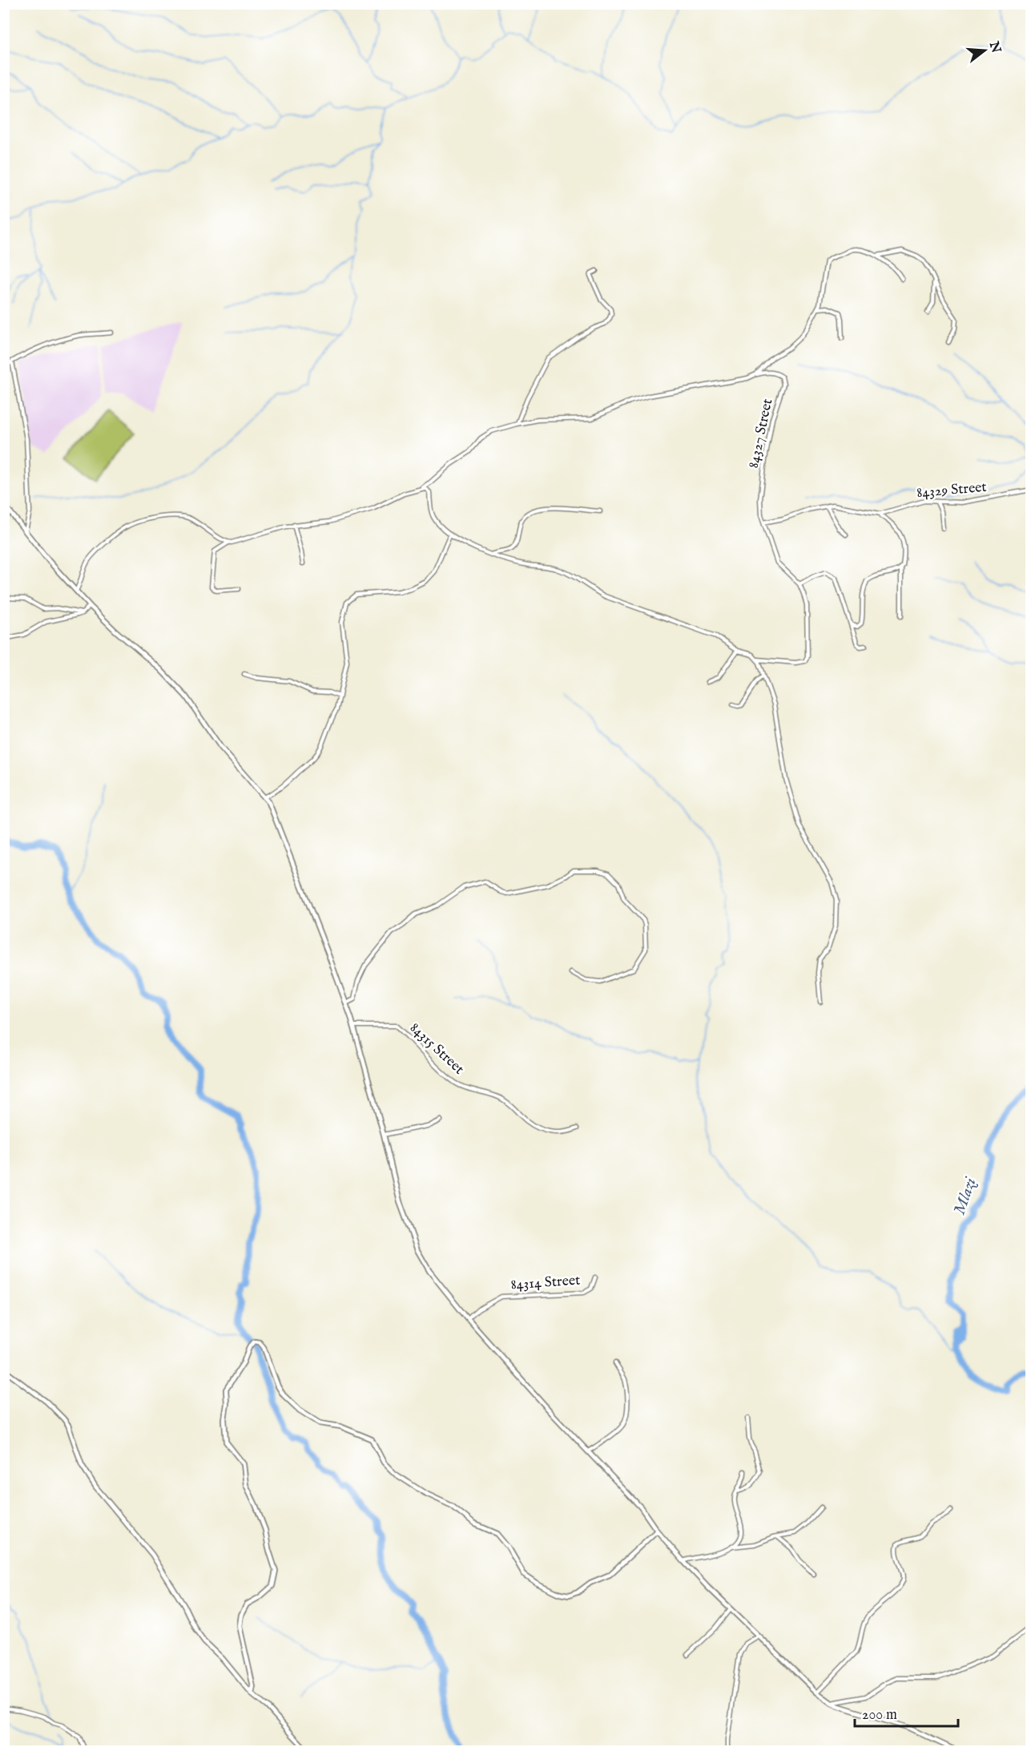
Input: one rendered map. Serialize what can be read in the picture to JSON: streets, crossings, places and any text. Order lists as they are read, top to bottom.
{
  "streets": {
    "street": [
      "84327 Street",
      "84329 Street",
      "84315 Street",
      "84314 Street"
    ]
  },
  "crossings": [
    ["84327 Street", "84329 Street"]
  ],
  "water": ["Mlazi"],
  "scale_bar": "200 m",
  "north": "right"
}
